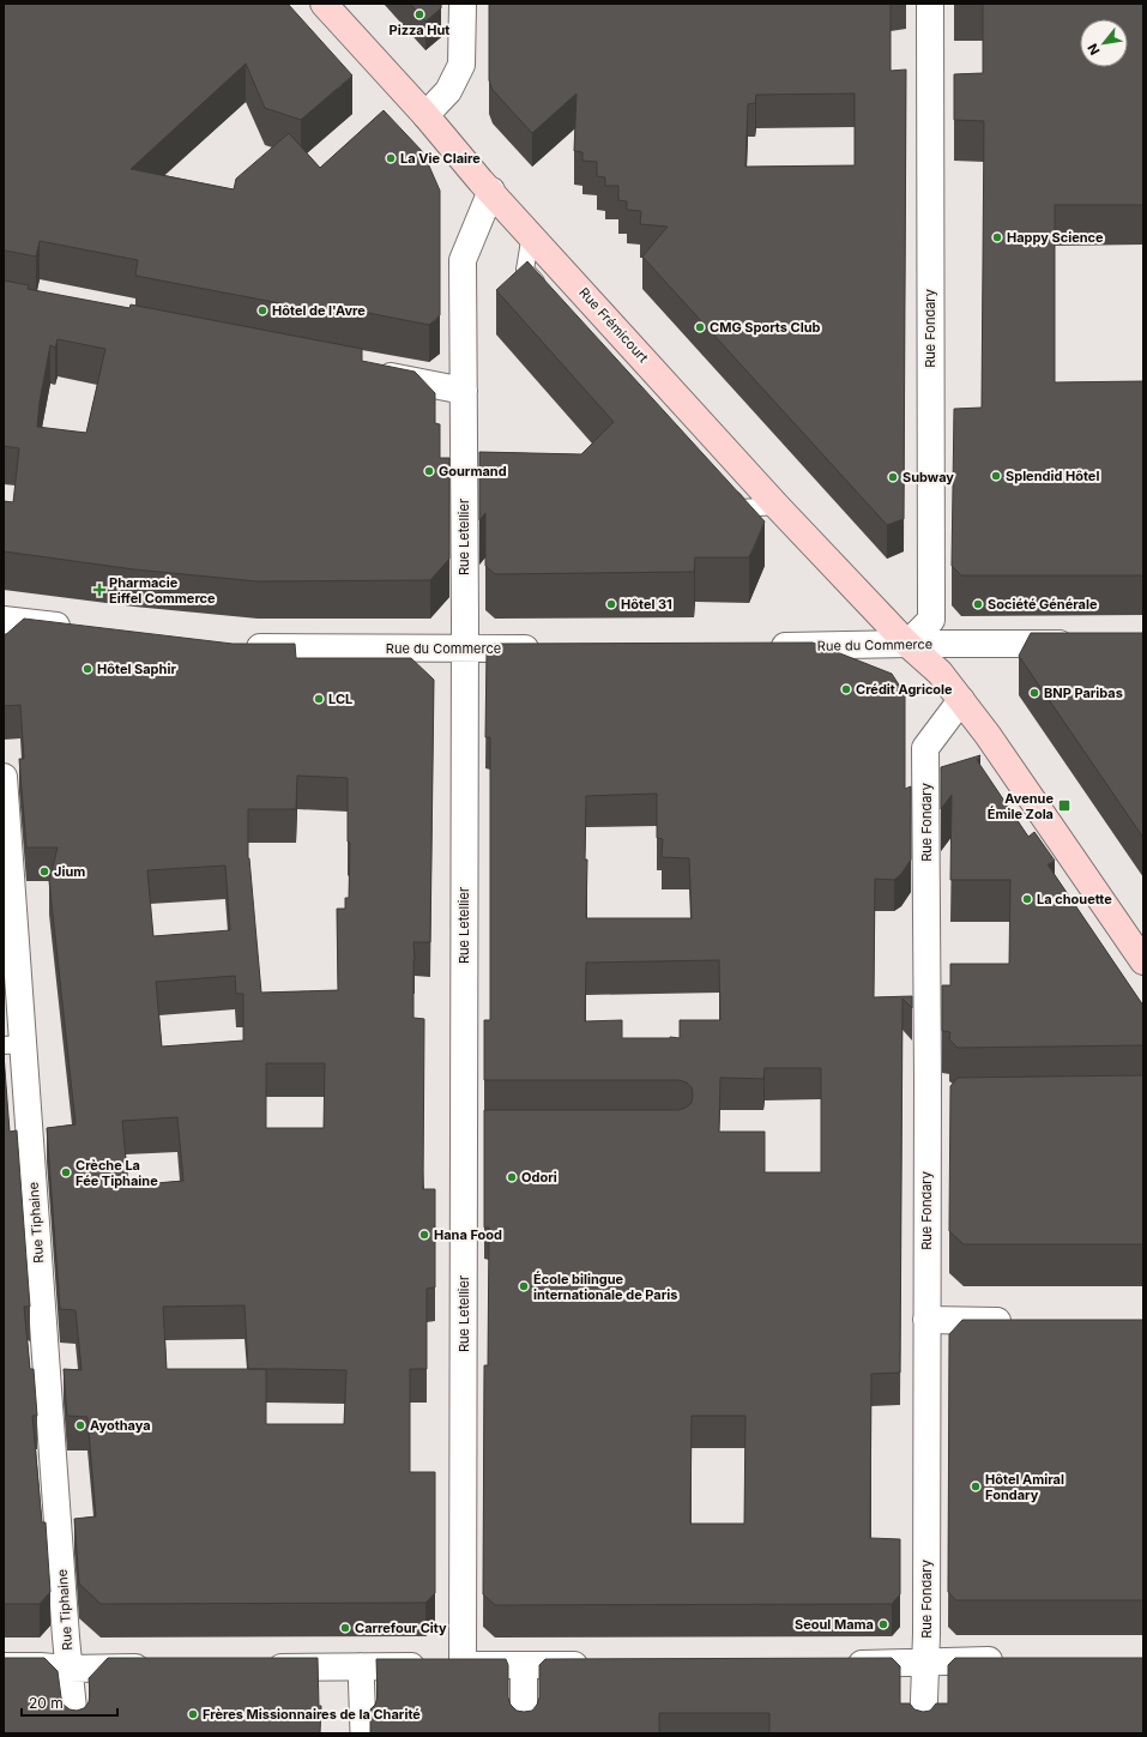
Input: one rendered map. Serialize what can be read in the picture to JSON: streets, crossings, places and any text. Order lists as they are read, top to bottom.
{
  "streets": {
    "main road": ["Rue Frémicourt"],
    "street": [
      "Rue Fondary",
      "Rue Letellier",
      "Rue du Commerce",
      "Rue Tiphaine"
    ]
  },
  "crossings": [
    ["Rue Frémicourt", "Rue Fondary"],
    ["Rue Frémicourt", "Rue Letellier"],
    ["Rue Frémicourt", "Rue du Commerce"],
    ["Rue Fondary", "Rue du Commerce"],
    ["Rue Letellier", "Rue du Commerce"]
  ],
  "places": {
    "other": [
      "Pizza Hut",
      "La Vie Claire",
      "Happy Science",
      "Hôtel de l'Avre",
      "CMG Sports Club",
      "Gourmand",
      "Splendid Hôtel",
      "Subway",
      "Hôtel 31",
      "Société Générale",
      "Hôtel Saphir",
      "Crédit Agricole",
      "BNP Paribas",
      "LCL",
      "Jium",
      "La chouette",
      "Crèche La Fée Tiphaine",
      "Odori",
      "Hana Food",
      "École bilingue internationale de Paris",
      "Ayothaya",
      "Hôtel Amiral Fondary",
      "Seoul Mama",
      "Carrefour City",
      "Frères Missionnaires de la Charité"
    ],
    "health": ["Pharmacie Eiffel Commerce"],
    "transit": ["Avenue Émile Zola"]
  },
  "scale_bar": "20 m",
  "north": "bottom left"
}
